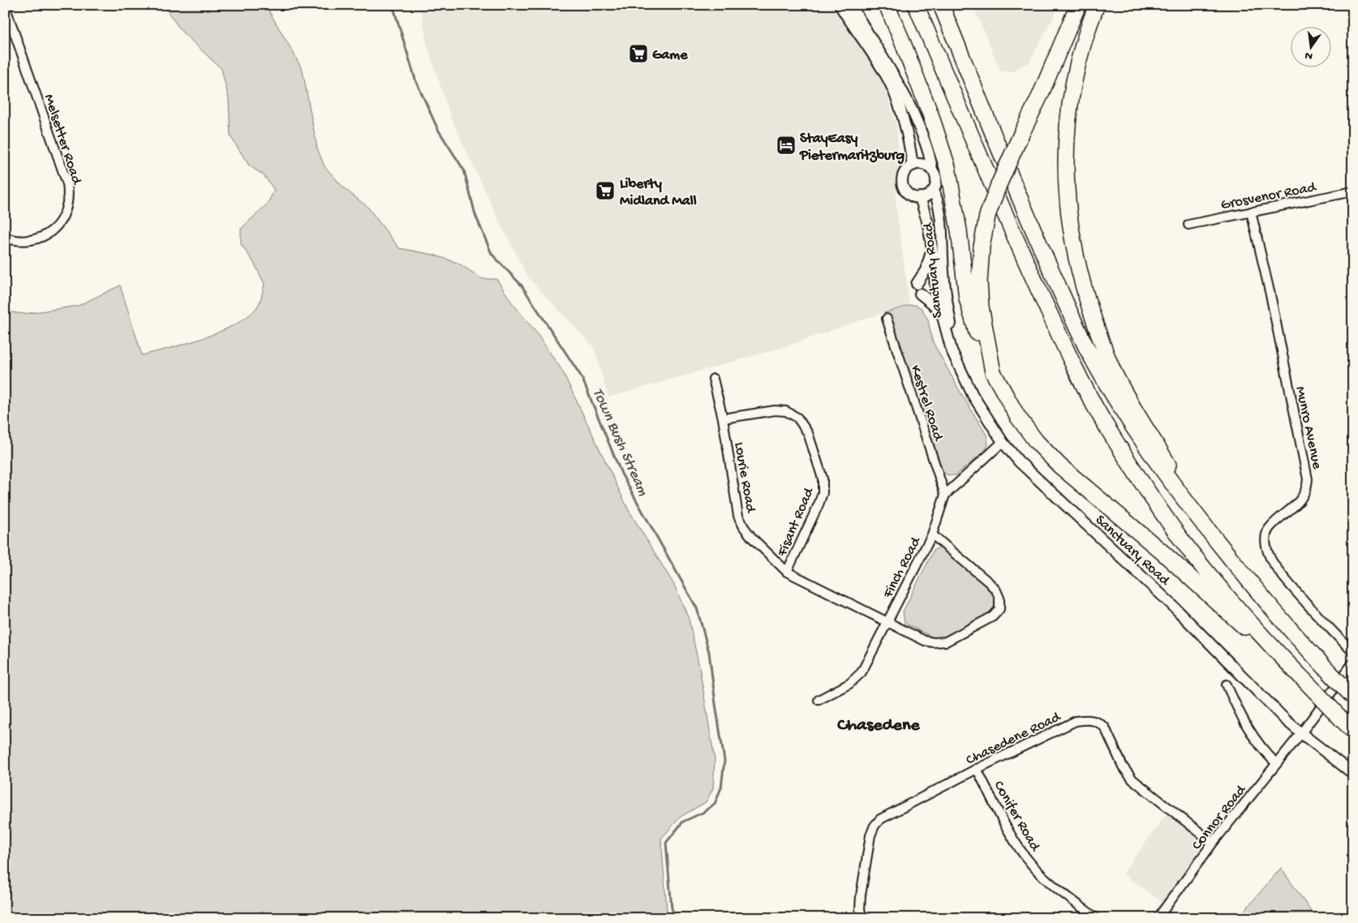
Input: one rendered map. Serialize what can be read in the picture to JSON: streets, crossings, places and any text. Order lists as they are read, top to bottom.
{
  "streets": {
    "street": [
      "Melsetter Road",
      "Grosvenor Road",
      "Sanctuary Road",
      "Kestrel Road",
      "Munro Avenue",
      "Lourie Road",
      "Fisant Road",
      "Finch Road",
      "Chasedene Road",
      "Conifer Road",
      "Connor Road"
    ]
  },
  "crossings": [
    ["Grosvenor Road", "Munro Avenue"],
    ["Sanctuary Road", "Finch Road"],
    ["Sanctuary Road", "Connor Road"],
    ["Kestrel Road", "Finch Road"],
    ["Lourie Road", "Fisant Road"],
    ["Lourie Road", "Finch Road"],
    ["Chasedene Road", "Conifer Road"],
    ["Chasedene Road", "Connor Road"]
  ],
  "districts": ["Chasedene"],
  "water": ["Town Bush Stream"],
  "places": {
    "supermarket": ["Game", "Liberty Midland Mall"],
    "hotel": ["StayEasy Pietermaritzburg"]
  },
  "north": "bottom"
}
